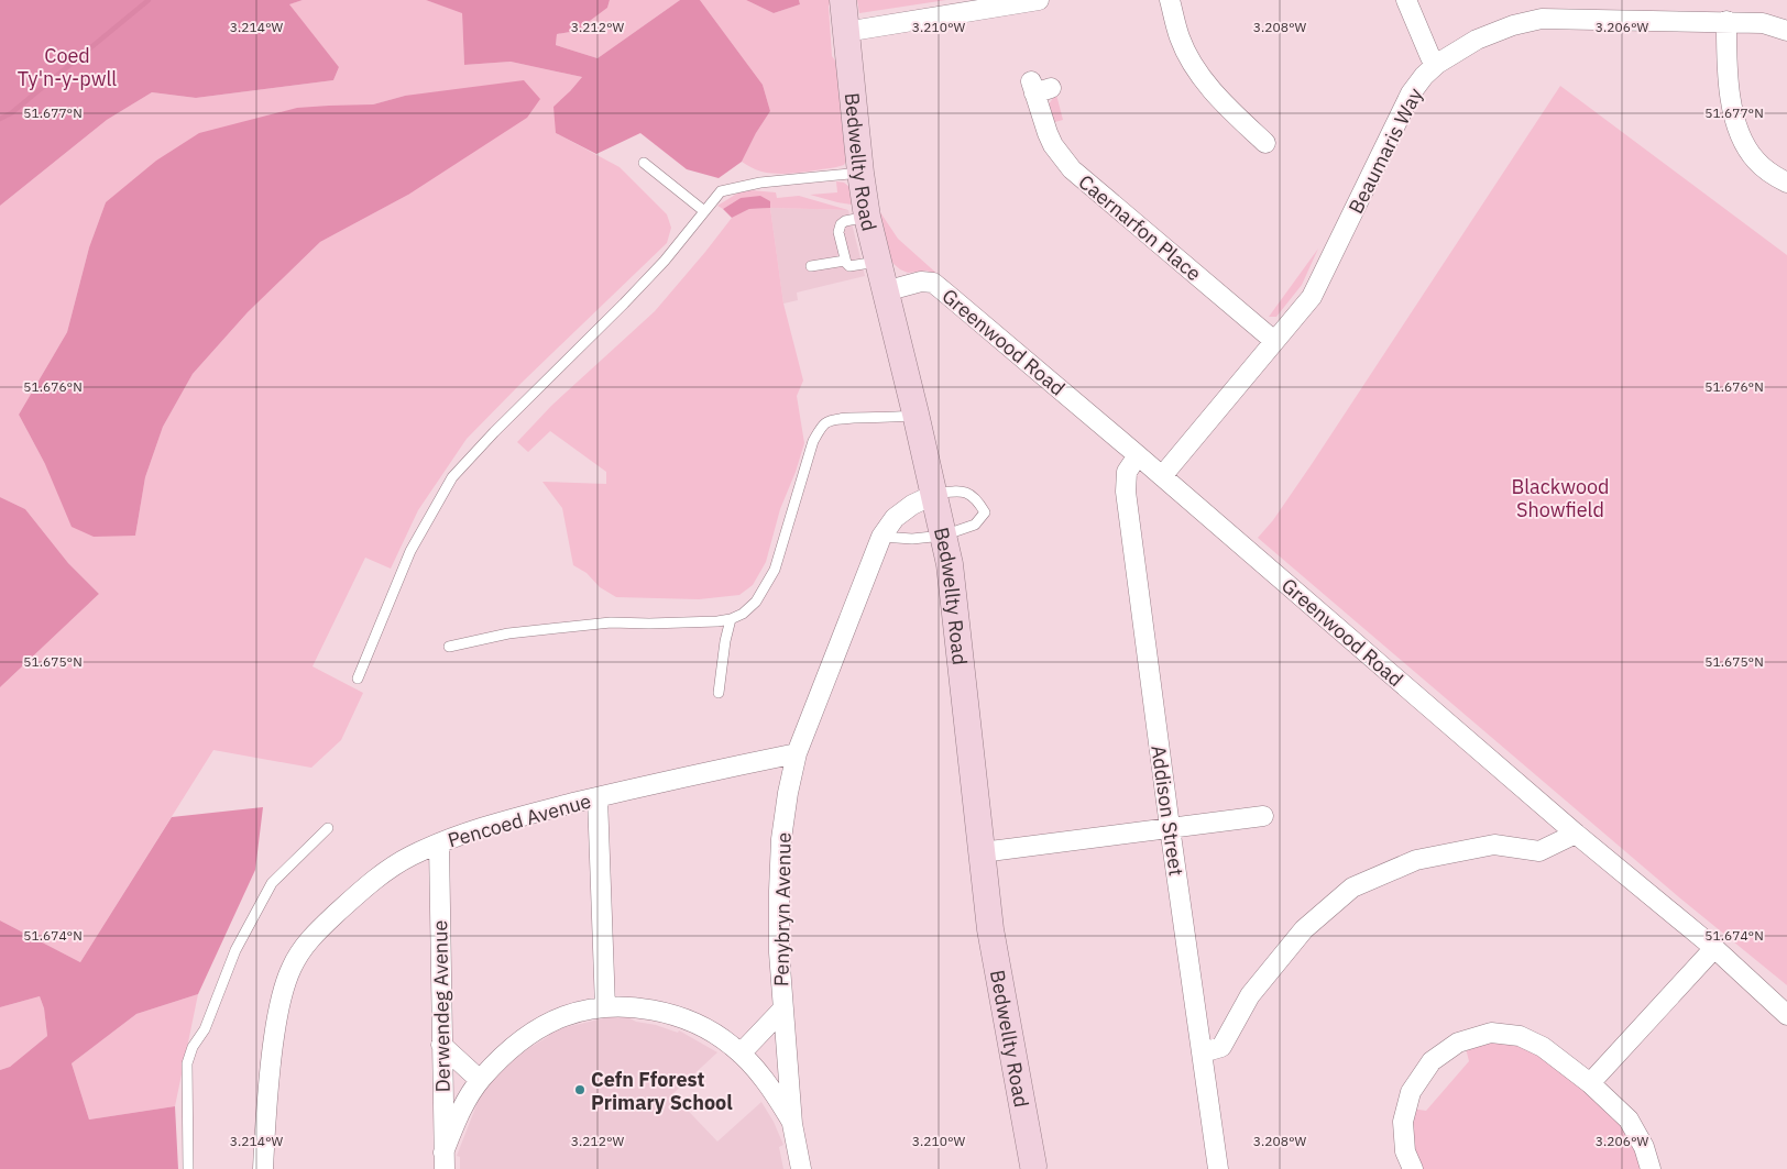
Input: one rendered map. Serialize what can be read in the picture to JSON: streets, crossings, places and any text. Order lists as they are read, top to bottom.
{
  "streets": {
    "street": [
      "Beaumaris Way",
      "Bedwellty Road",
      "Caernarfon Place",
      "Greenwood Road",
      "Addison Street",
      "Pencoed Avenue",
      "Penybryn Avenue",
      "Derwendeg Avenue"
    ]
  },
  "crossings": [
    ["Beaumaris Way", "Caernarfon Place"],
    ["Beaumaris Way", "Greenwood Road"],
    ["Bedwellty Road", "Greenwood Road"],
    ["Bedwellty Road", "Penybryn Avenue"],
    ["Greenwood Road", "Addison Street"],
    ["Pencoed Avenue", "Penybryn Avenue"],
    ["Pencoed Avenue", "Derwendeg Avenue"]
  ],
  "parks": ["Coed Ty'n-y-pwll", "Blackwood Showfield"],
  "places": ["Cefn Fforest Primary School"],
  "coordinates": [
    "3.214°W",
    "3.212°W",
    "3.210°W",
    "3.208°W",
    "3.206°W",
    "51.677°N",
    "51.676°N",
    "51.675°N",
    "51.674°N"
  ]
}
